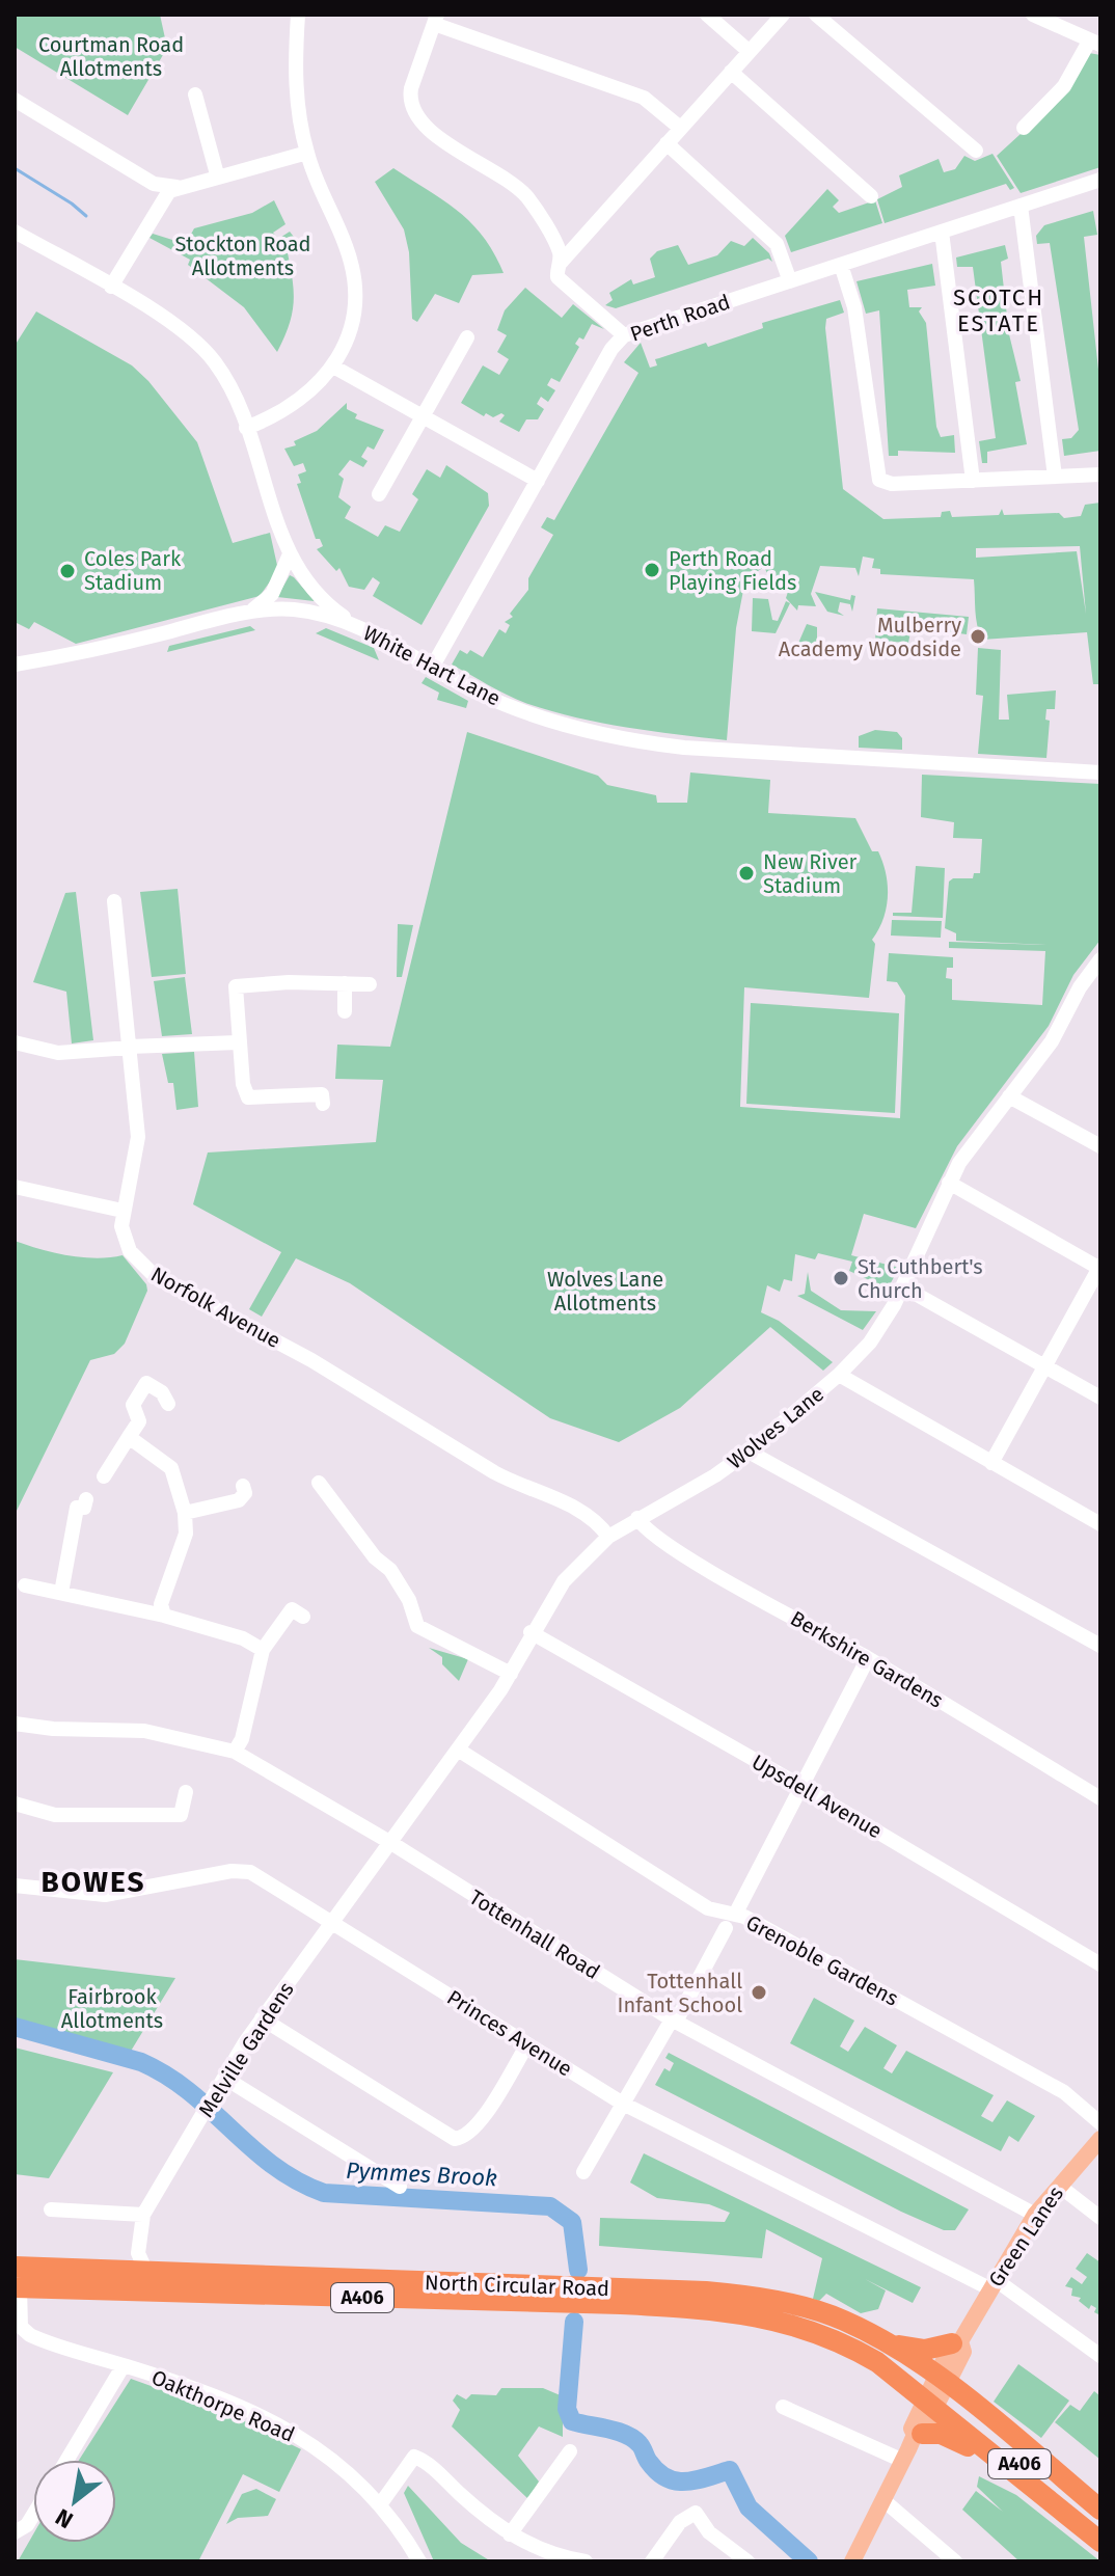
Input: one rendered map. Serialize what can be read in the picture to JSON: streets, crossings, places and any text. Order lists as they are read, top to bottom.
{
  "streets": {
    "highway": ["North Circular Road", "A406"],
    "main road": ["Green Lanes"],
    "street": [
      "Perth Road",
      "White Hart Lane",
      "Norfolk Avenue",
      "Wolves Lane",
      "Berkshire Gardens",
      "Upsdell Avenue",
      "Tottenhall Road",
      "Grenoble Gardens",
      "Princes Avenue",
      "Melville Gardens",
      "Oakthorpe Road"
    ]
  },
  "crossings": [
    ["Perth Road", "White Hart Lane"],
    ["Norfolk Avenue", "Wolves Lane"],
    ["Wolves Lane", "Berkshire Gardens"],
    ["Wolves Lane", "Upsdell Avenue"],
    ["Wolves Lane", "Tottenhall Road"],
    ["Wolves Lane", "Grenoble Gardens"],
    ["Wolves Lane", "Melville Gardens"],
    ["Tottenhall Road", "Melville Gardens"],
    ["Tottenhall Road", "Green Lanes"],
    ["Princes Avenue", "Melville Gardens"],
    ["Princes Avenue", "Green Lanes"],
    ["Melville Gardens", "North Circular Road"],
    ["Green Lanes", "North Circular Road"],
    ["Green Lanes", "A406"],
    ["North Circular Road", "A406"],
    ["North Circular Road", "Oakthorpe Road"]
  ],
  "districts": ["SCOTCH ESTATE", "BOWES"],
  "water": ["Pymmes Brook"],
  "parks": [
    "Courtman Road Allotments",
    "Stockton Road Allotments",
    "Wolves Lane Allotments",
    "Fairbrook Allotments"
  ],
  "places": [
    "Perth Road Playing Fields",
    "Coles Park Stadium",
    "Mulberry Academy Woodside",
    "New River Stadium",
    "St. Cuthbert's Church",
    "Tottenhall Infant School"
  ],
  "north": "bottom left"
}
